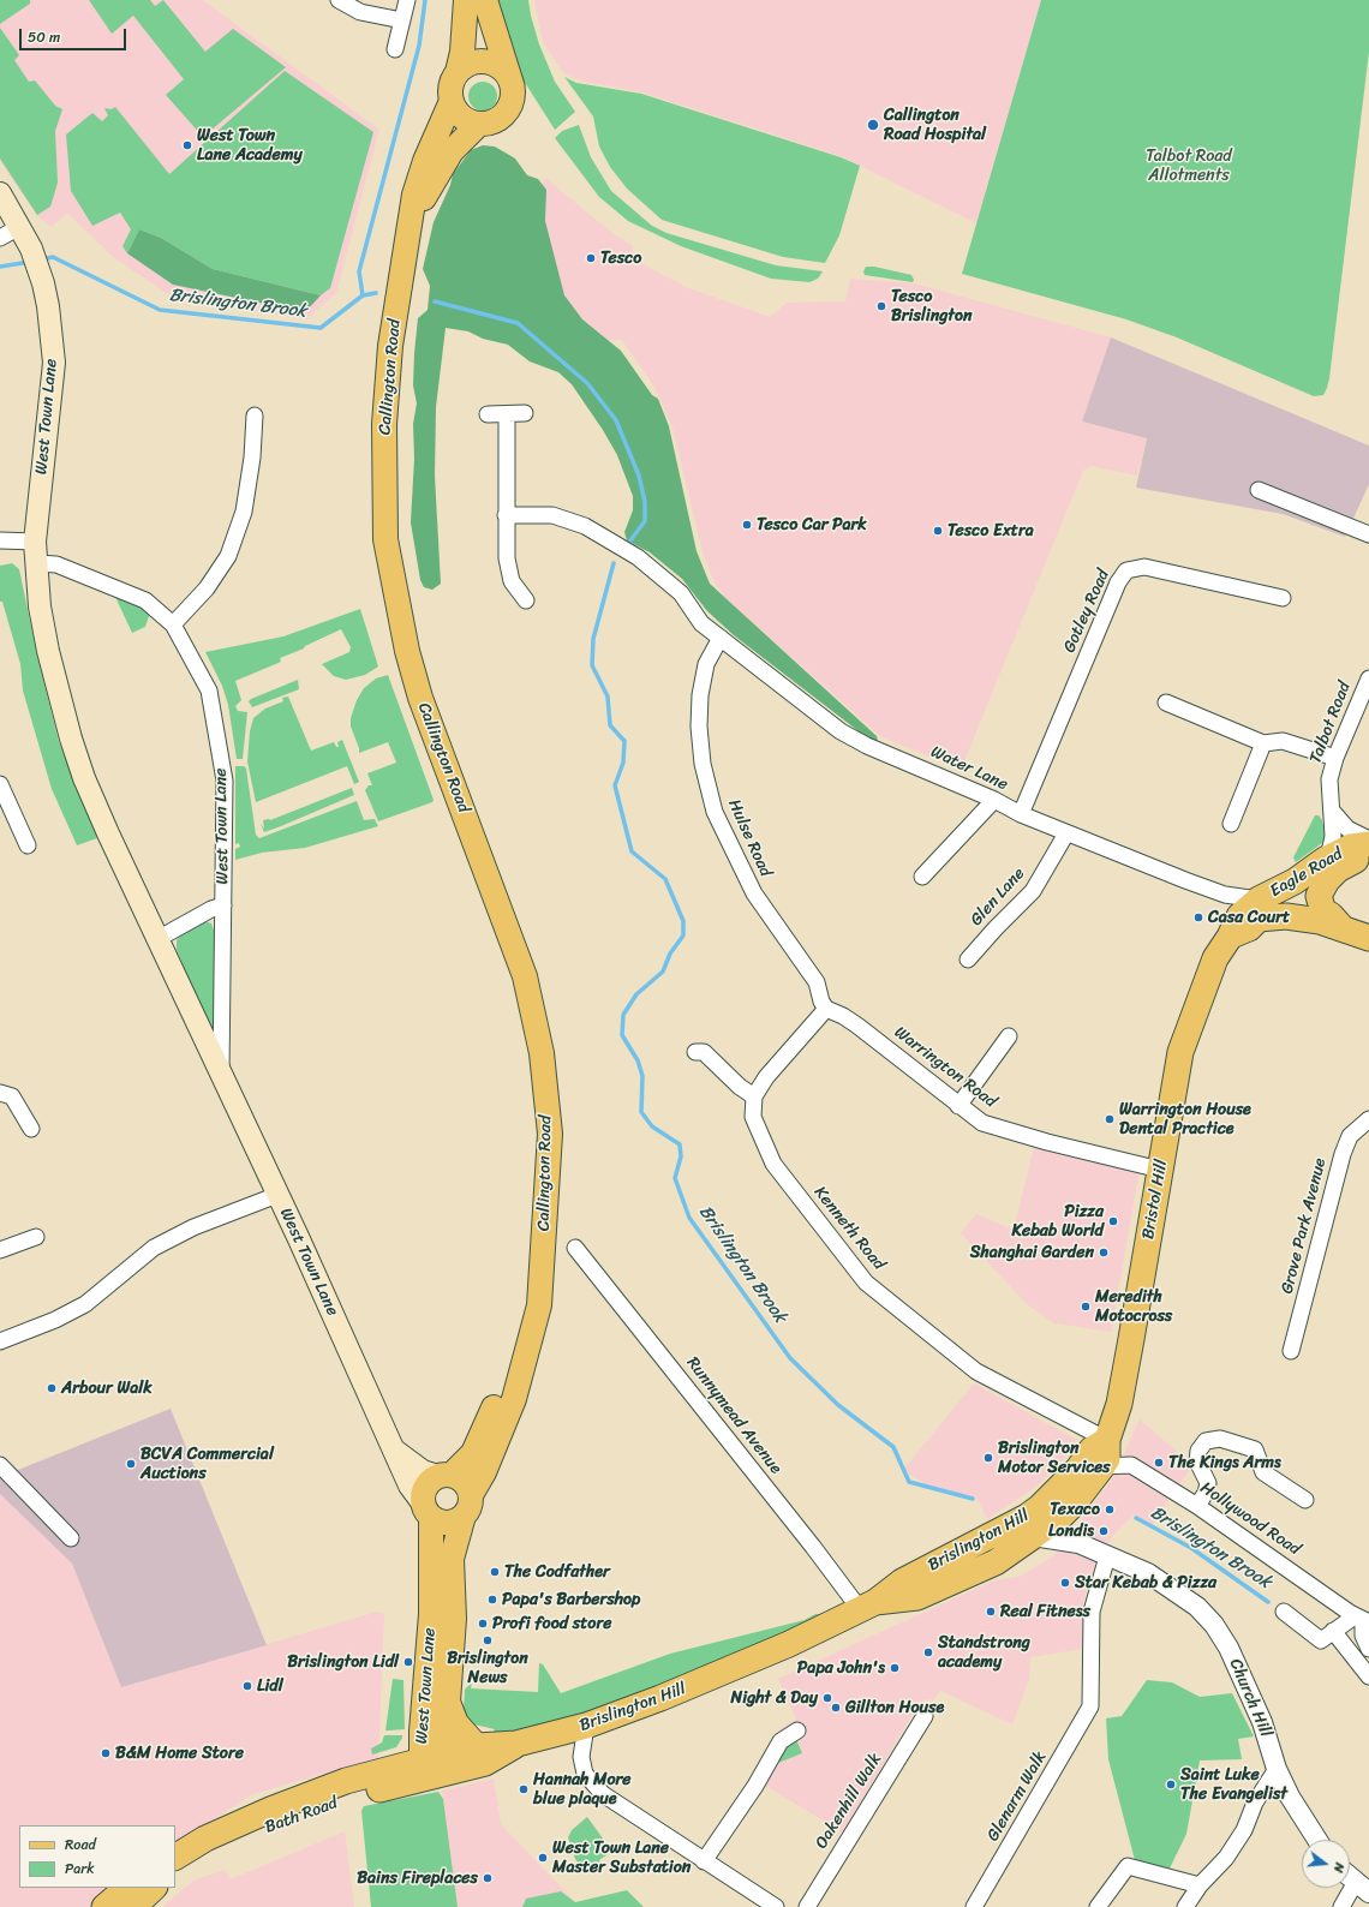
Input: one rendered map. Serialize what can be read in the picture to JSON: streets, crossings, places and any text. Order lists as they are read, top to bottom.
{
  "streets": {
    "highway": [
      "Eagle Road",
      "Bristol Hill",
      "Brislington Hill",
      "Bath Road"
    ],
    "main road": ["Callington Road", "West Town Lane"],
    "street": [
      "Gotley Road",
      "Talbot Road",
      "Water Lane",
      "Hulse Road",
      "Glen Lane",
      "Warrington Road",
      "Grove Park Avenue",
      "Kenneth Road",
      "Runnymead Avenue",
      "Hollywood Road",
      "Church Hill",
      "Glenarm Walk",
      "Oakenhill Walk"
    ]
  },
  "crossings": [
    ["Callington Road", "West Town Lane"],
    ["West Town Lane", "Brislington Hill"],
    ["West Town Lane", "Bath Road"],
    ["Gotley Road", "Water Lane"],
    ["Talbot Road", "Eagle Road"],
    ["Water Lane", "Hulse Road"],
    ["Water Lane", "Eagle Road"],
    ["Water Lane", "Glen Lane"],
    ["Water Lane", "Bristol Hill"],
    ["Hulse Road", "Warrington Road"],
    ["Eagle Road", "Bristol Hill"],
    ["Warrington Road", "Bristol Hill"],
    ["Bristol Hill", "Kenneth Road"],
    ["Bristol Hill", "Brislington Hill"],
    ["Kenneth Road", "Brislington Hill"],
    ["Runnymead Avenue", "Brislington Hill"],
    ["Hollywood Road", "Brislington Hill"],
    ["Brislington Hill", "Church Hill"],
    ["Brislington Hill", "Bath Road"],
    ["Church Hill", "Glenarm Walk"]
  ],
  "water": ["Brislington Brook"],
  "parks": ["Talbot Road Allotments"],
  "places": [
    "Callington Road Hospital",
    "West Town Lane Academy",
    "Tesco",
    "Tesco Brislington",
    "Tesco Car Park",
    "Tesco Extra",
    "Casa Court",
    "Warrington House Dental Practice",
    "Pizza Kebab World",
    "Shanghai Garden",
    "Meredith Motocross",
    "Arbour Walk",
    "Brislington Motor Services",
    "The Kings Arms",
    "BCVA Commercial Auctions",
    "Texaco",
    "Londis",
    "The Codfather",
    "Star Kebab & Pizza",
    "Papa's Barbershop",
    "Real Fitness",
    "Profi food store",
    "Brislington News",
    "Standstrong academy",
    "Brislington Lidl",
    "Papa John's",
    "Lidl",
    "Night & Day",
    "Gillton House",
    "B&M Home Store",
    "Saint Luke The Evangelist",
    "Hannah More blue plaque",
    "West Town Lane Master Substation",
    "Bains Fireplaces"
  ],
  "legend": ["Road", "Park"],
  "scale_bar": "50 m",
  "north": "right"
}
